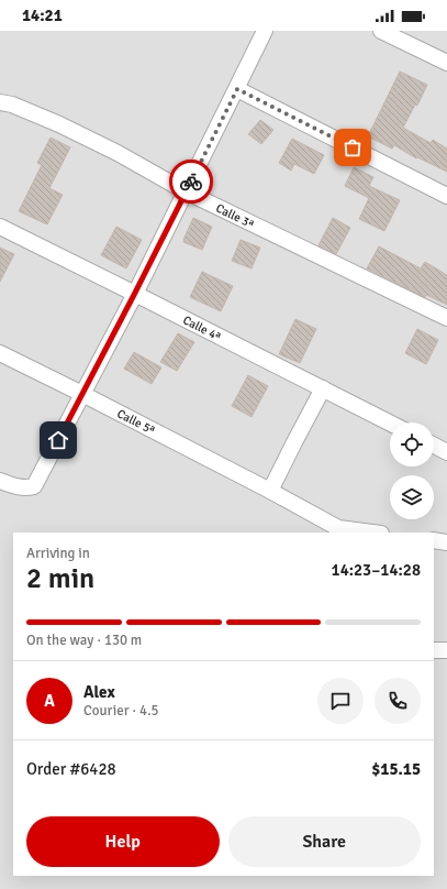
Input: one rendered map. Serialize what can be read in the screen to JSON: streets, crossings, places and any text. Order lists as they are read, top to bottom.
{
  "streets": {
    "street": ["Calle 3ª", "Calle 4ª", "Calle 5ª"]
  },
  "page": {
    "status": "14:21",
    "heading": ["2 min", "Arriving in", "14:23–14:28"],
    "panel": [
      "Alex",
      "Courier · 4.5",
      "Order #6428",
      "$15.15"
    ],
    "bar": "On the way · 130 m",
    "round": "A",
    "buttons": ["Help", "Share"]
  }
}
